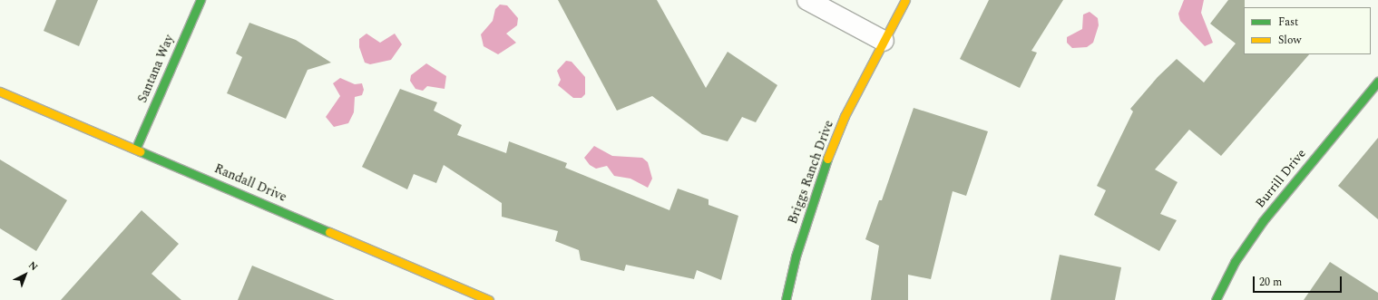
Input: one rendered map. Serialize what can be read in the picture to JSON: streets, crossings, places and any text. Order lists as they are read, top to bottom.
{
  "streets": {
    "street": [
      "Santana Way",
      "Briggs Ranch Drive",
      "Burrill Drive",
      "Randall Drive"
    ]
  },
  "crossings": [
    ["Santana Way", "Randall Drive"]
  ],
  "legend": ["Fast", "Slow"],
  "scale_bar": "20 m",
  "north": "top right"
}
